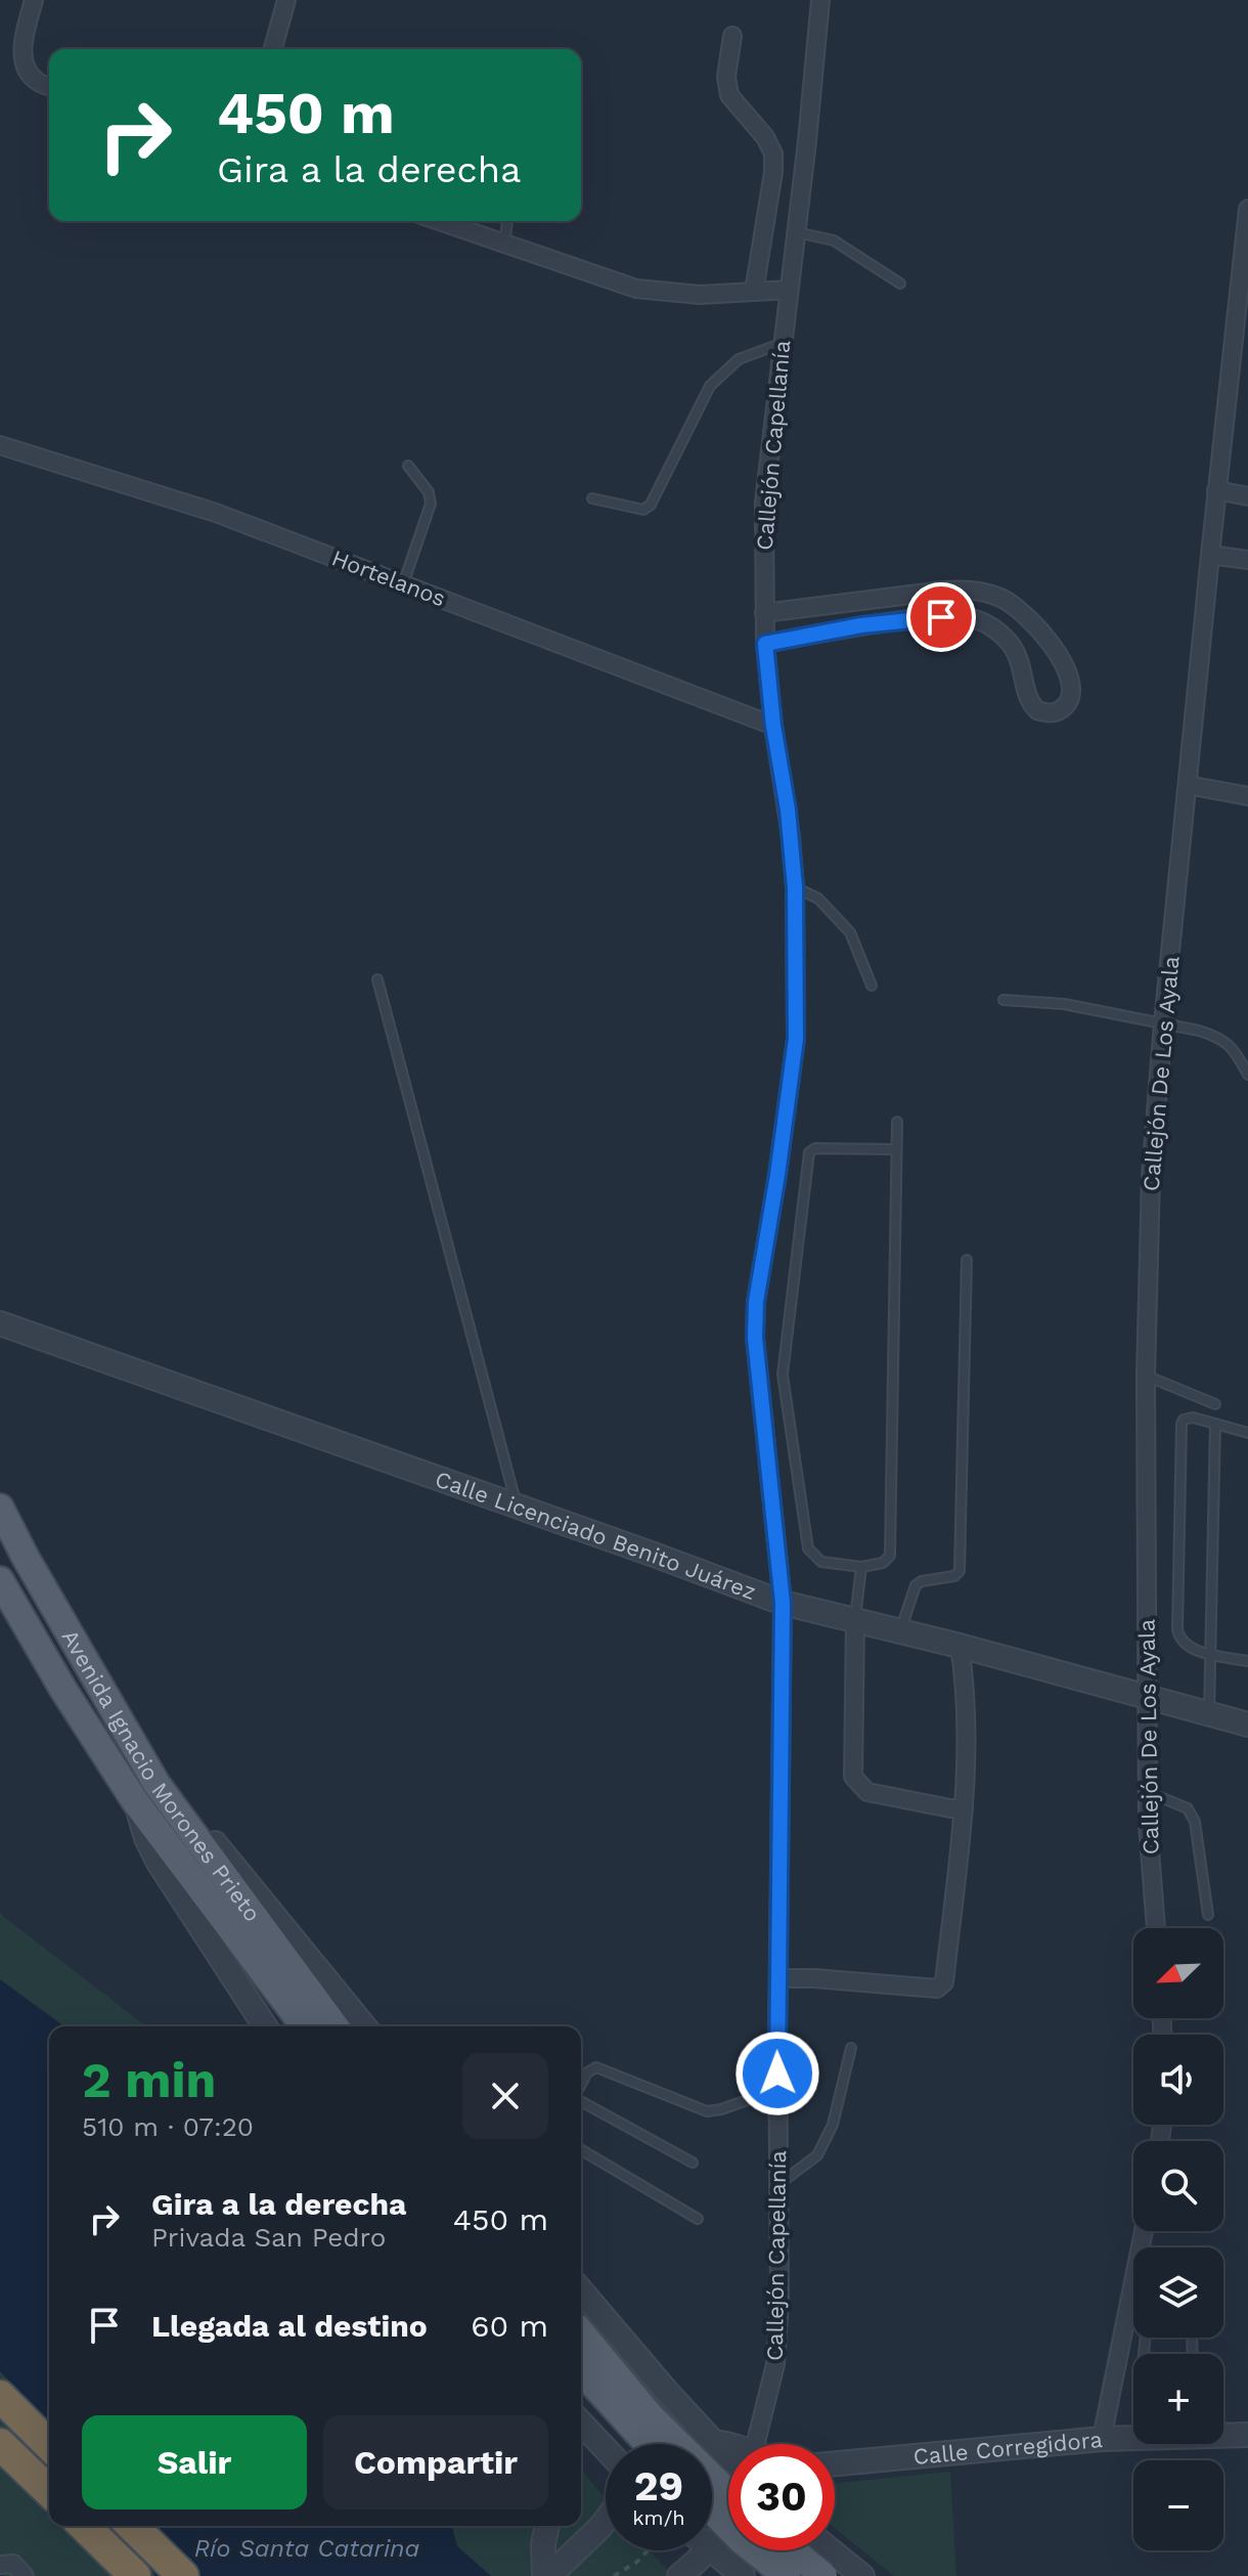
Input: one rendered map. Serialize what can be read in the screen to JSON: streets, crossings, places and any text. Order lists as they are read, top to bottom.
{
  "streets": {
    "main road": ["Avenida Ignacio Morones Prieto"],
    "street": [
      "Callejón Capellanía",
      "Hortelanos",
      "Callejón De Los Ayala",
      "Calle Licenciado Benito Juárez",
      "Calle Corregidora"
    ]
  },
  "crossings": [
    ["Callejón Capellanía", "Hortelanos"],
    ["Callejón Capellanía", "Calle Licenciado Benito Juárez"],
    ["Callejón De Los Ayala", "Calle Licenciado Benito Juárez"]
  ],
  "water": ["Río Santa Catarina"],
  "north": "bottom left",
  "page": {
    "turn": ["450 m", "Gira a la derecha"],
    "map_buttons": ["+", "−"],
    "heading": ["2 min", "510 m · 07:20"],
    "list": [
      {
        "name": "Gira a la derecha",
        "note": "Privada San Pedro",
        "value": "450 m"
      },
      {
        "name": "Llegada al destino",
        "value": "60 m"
      }
    ],
    "buttons": ["Salir", "Compartir"],
    "speed": "29 km/h",
    "limit": "30"
  }
}
